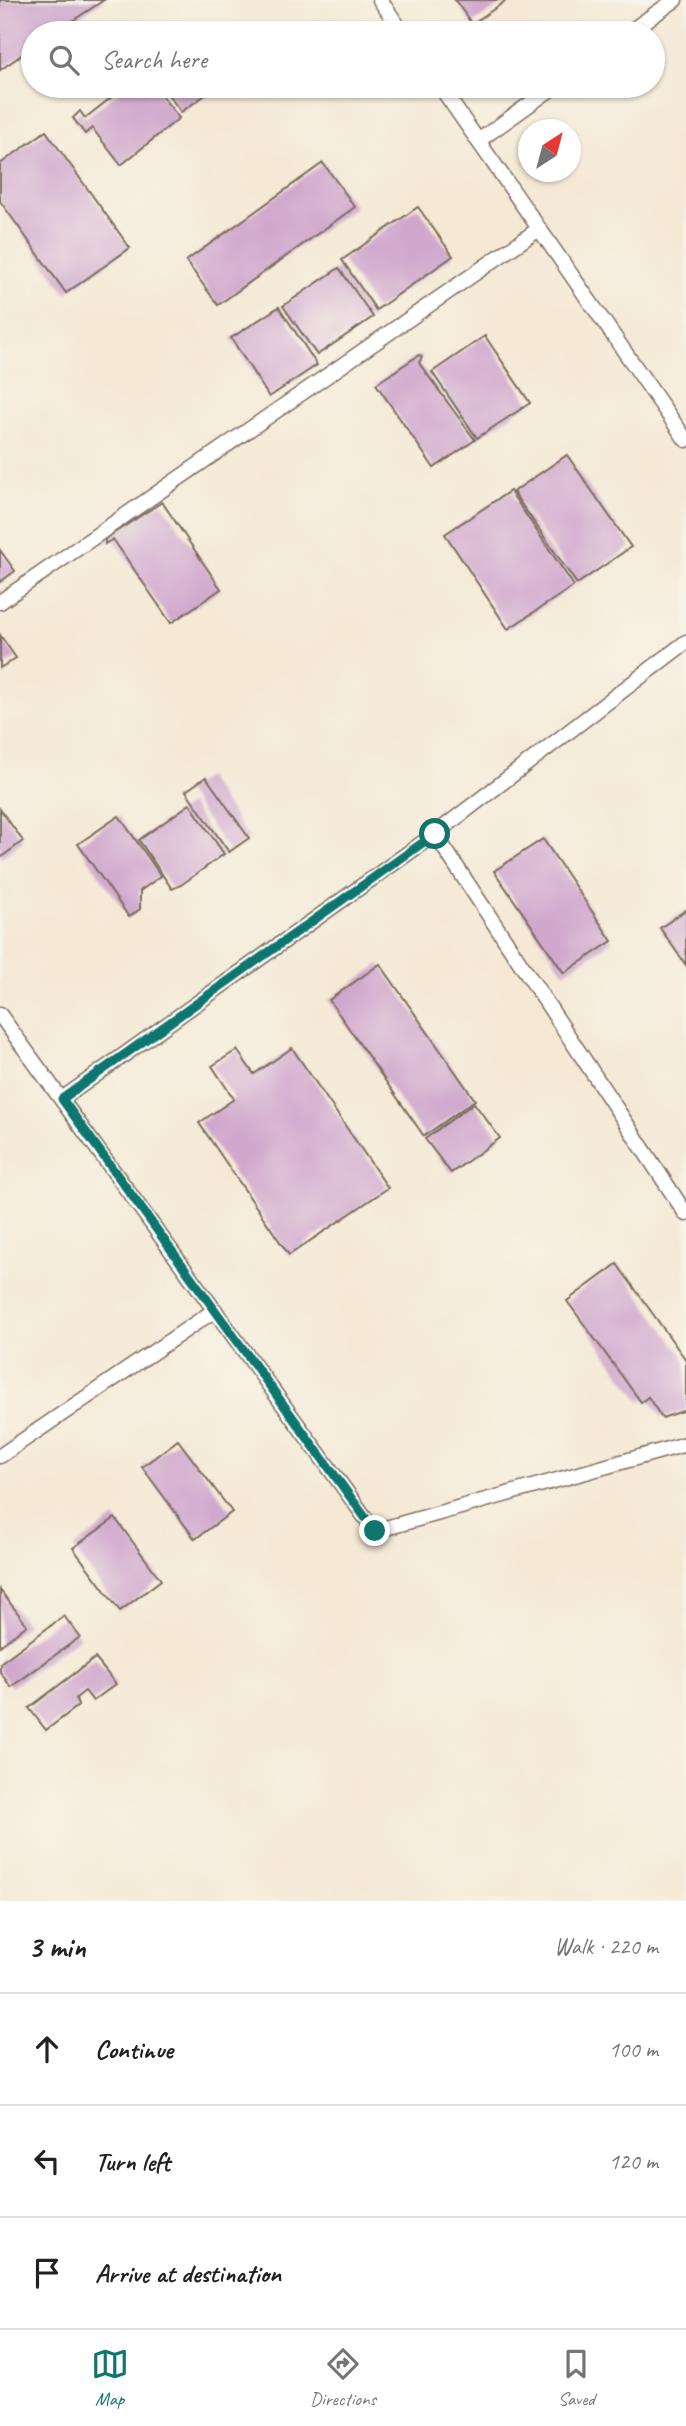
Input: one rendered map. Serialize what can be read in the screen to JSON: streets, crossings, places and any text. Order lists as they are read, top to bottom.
{
  "north": "top right",
  "page": {
    "search": "Search here",
    "heading": ["3 min", "Walk · 220 m"],
    "list": [
      ["Continue", "100 m"],
      ["Turn left", "120 m"],
      "Arrive at destination"
    ],
    "nav": ["Map", "Directions", "Saved"]
  }
}
